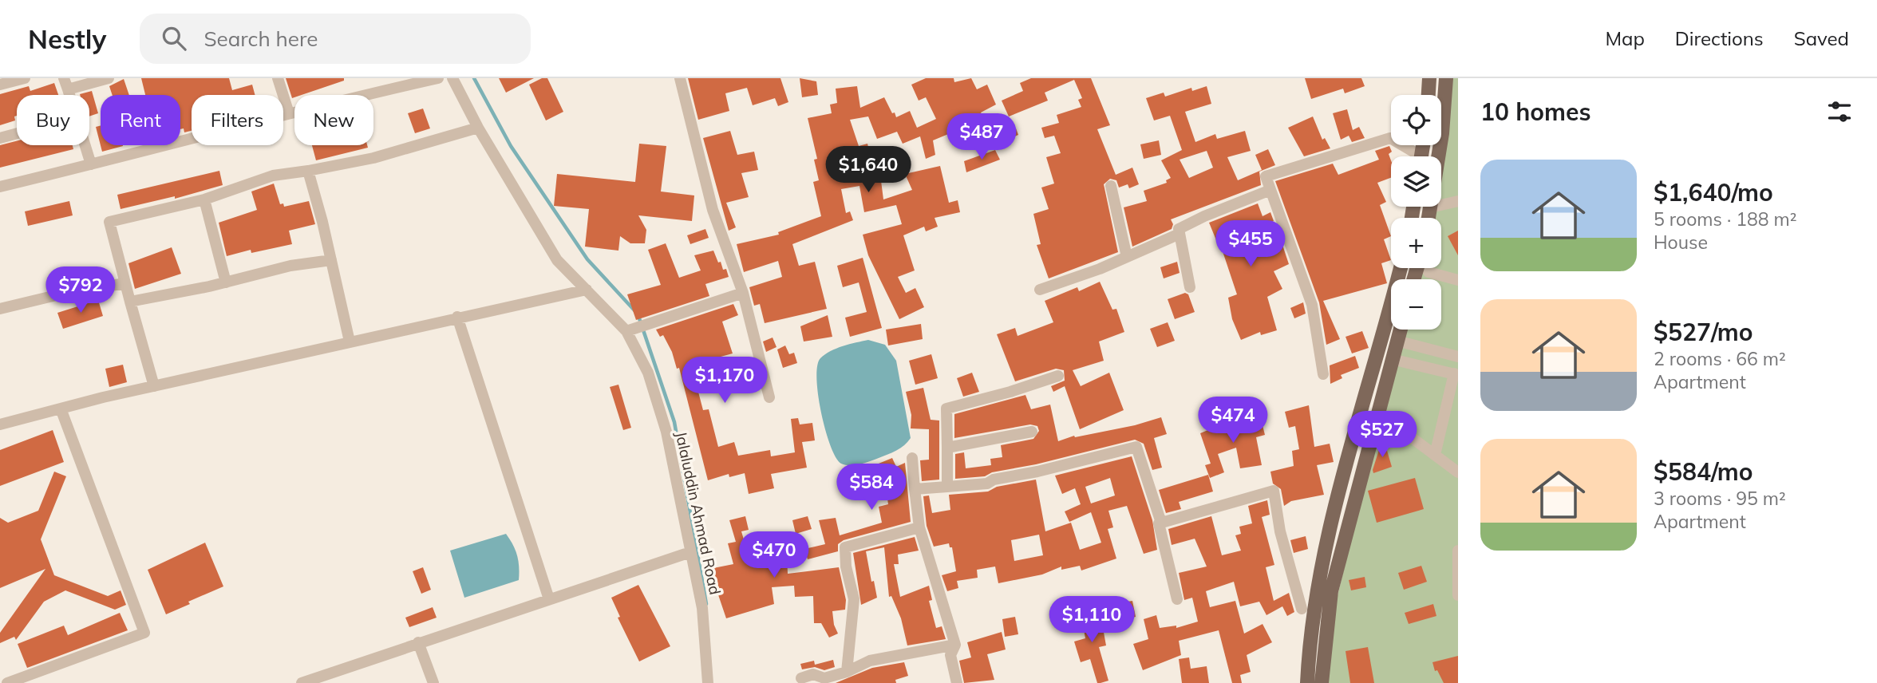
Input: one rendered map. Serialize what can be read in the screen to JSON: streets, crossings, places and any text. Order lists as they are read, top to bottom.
{
  "streets": {
    "street": ["Jalaluddin Ahmad Road"]
  },
  "page": {
    "header": "Nestly",
    "search": "Search here",
    "nav": ["Map", "Directions", "Saved"],
    "heading": "10 homes",
    "map_buttons": ["+", "−"],
    "chip": [
      "Buy",
      "Rent",
      "Filters",
      "New"
    ],
    "price": [
      "$487",
      "$1,640",
      "$455",
      "$792",
      "$1,170",
      "$474",
      "$527",
      "$584",
      "$470",
      "$1,110"
    ],
    "list": [
      {
        "name": "$1,640/mo",
        "note": "5 rooms · 188 m² · House"
      },
      {
        "name": "$527/mo",
        "note": "2 rooms · 66 m² · Apartment"
      },
      {
        "name": "$584/mo",
        "note": "3 rooms · 95 m² · Apartment"
      }
    ]
  }
}
